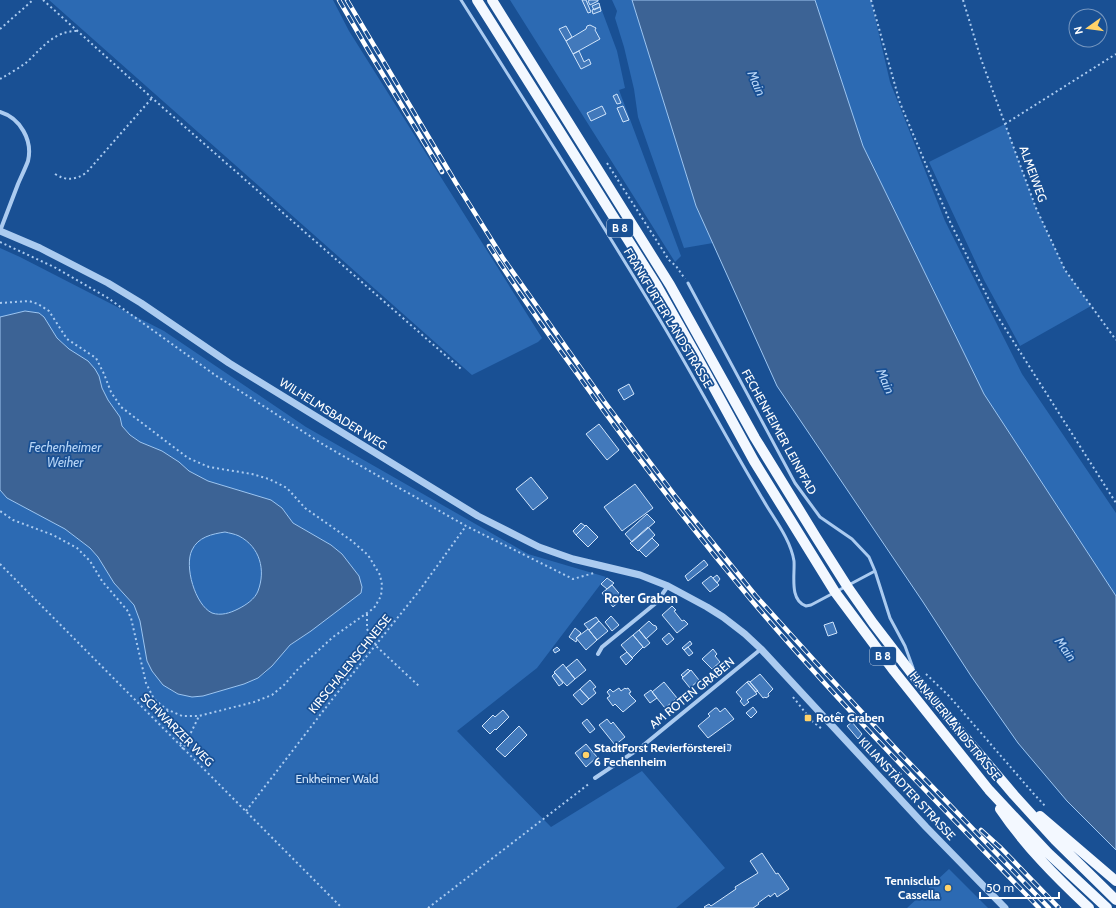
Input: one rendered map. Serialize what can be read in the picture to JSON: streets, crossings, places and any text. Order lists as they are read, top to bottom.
{
  "streets": {
    "main road": ["B 8", "HANAUER LANDSTRASSE"],
    "street": ["WILHELMSBADER WEG", "AM ROTEN GRABEN", "KILIANSTÄDTER STRASSE"],
    "lane": ["FRANKFURTER LANDSTRASSE", "FECHENHEIMER LEINPFAD"],
    "path": ["ALMEIWEG", "KIRSCHALENSCHNEISE", "SCHWARZER WEG"]
  },
  "crossings": [
    ["B 8", "HANAUER LANDSTRASSE"],
    ["FRANKFURTER LANDSTRASSE", "HANAUER LANDSTRASSE"],
    ["WILHELMSBADER WEG", "AM ROTEN GRABEN"],
    ["WILHELMSBADER WEG", "KILIANSTÄDTER STRASSE"],
    ["FECHENHEIMER LEINPFAD", "HANAUER LANDSTRASSE"],
    ["KIRSCHALENSCHNEISE", "SCHWARZER WEG"],
    ["AM ROTEN GRABEN", "KILIANSTÄDTER STRASSE"]
  ],
  "districts": ["Roter Graben"],
  "water": ["Main", "Fechenheimer Weiher"],
  "parks": ["Enkheimer Wald"],
  "places": {
    "transit": ["Roter Graben"],
    "other": ["StadtForst Revierförsterei 6 Fechenheim", "Tennisclub Cassella"]
  },
  "scale_bar": "50 m",
  "north": "left"
}
